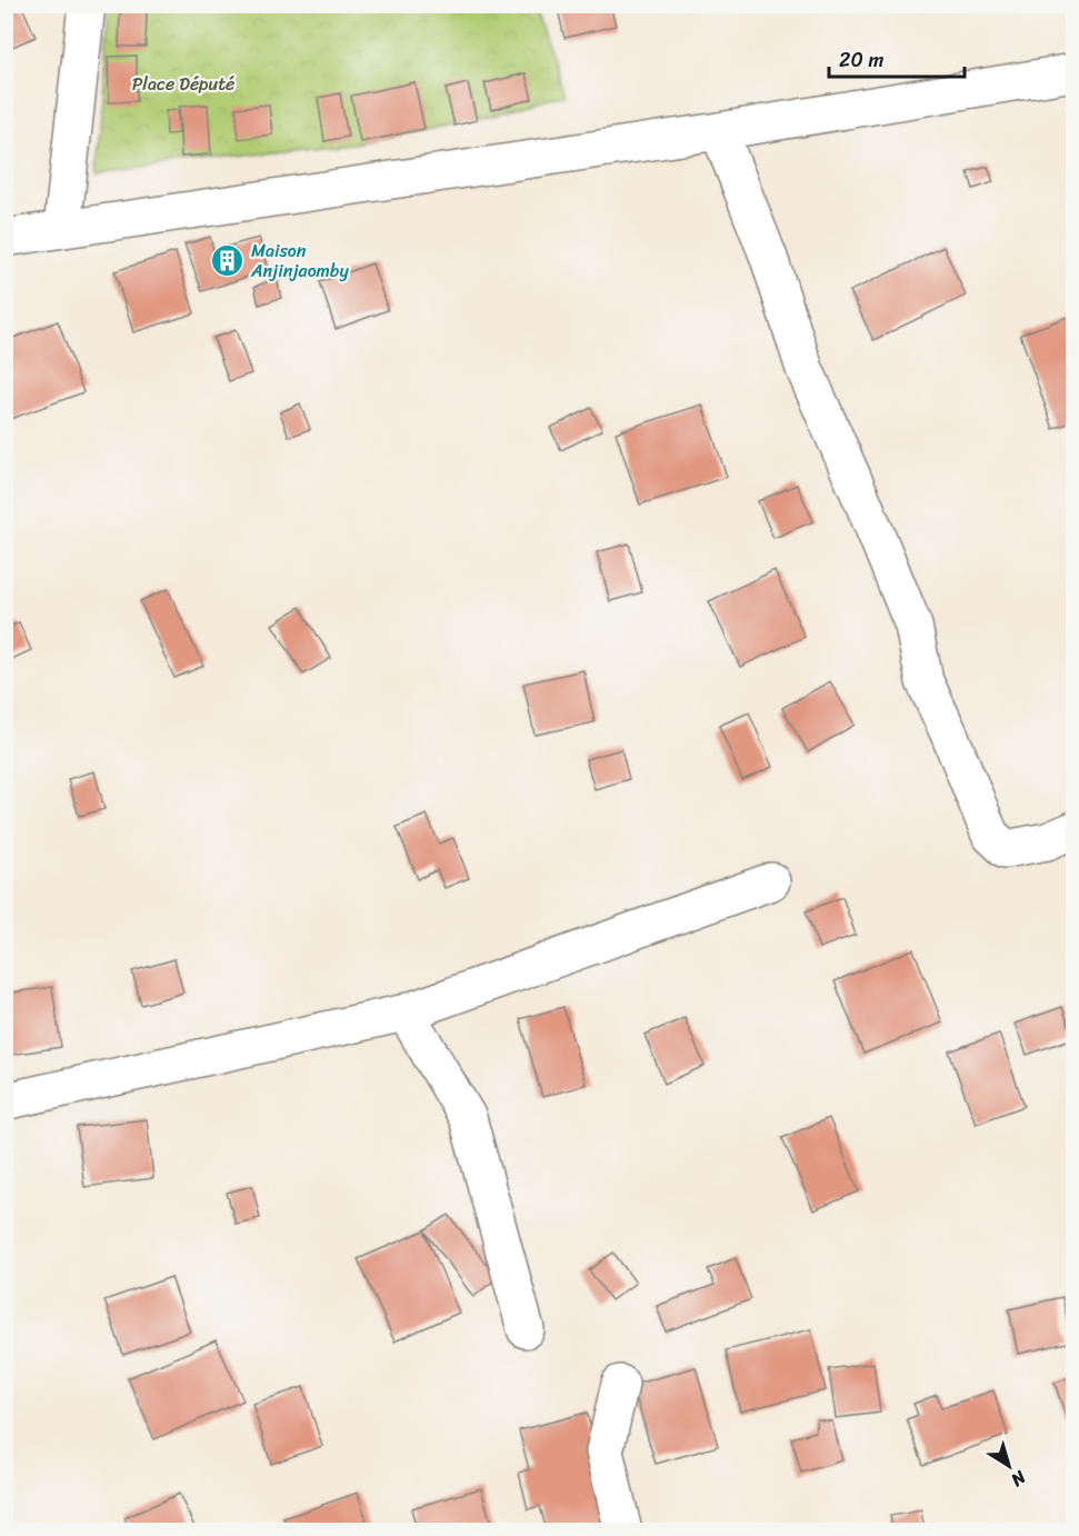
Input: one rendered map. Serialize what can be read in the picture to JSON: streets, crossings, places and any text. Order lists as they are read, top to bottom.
{
  "parks": ["Place Député"],
  "places": {
    "building": ["Maison Anjinjaomby"]
  },
  "scale_bar": "20 m",
  "north": "bottom right"
}
